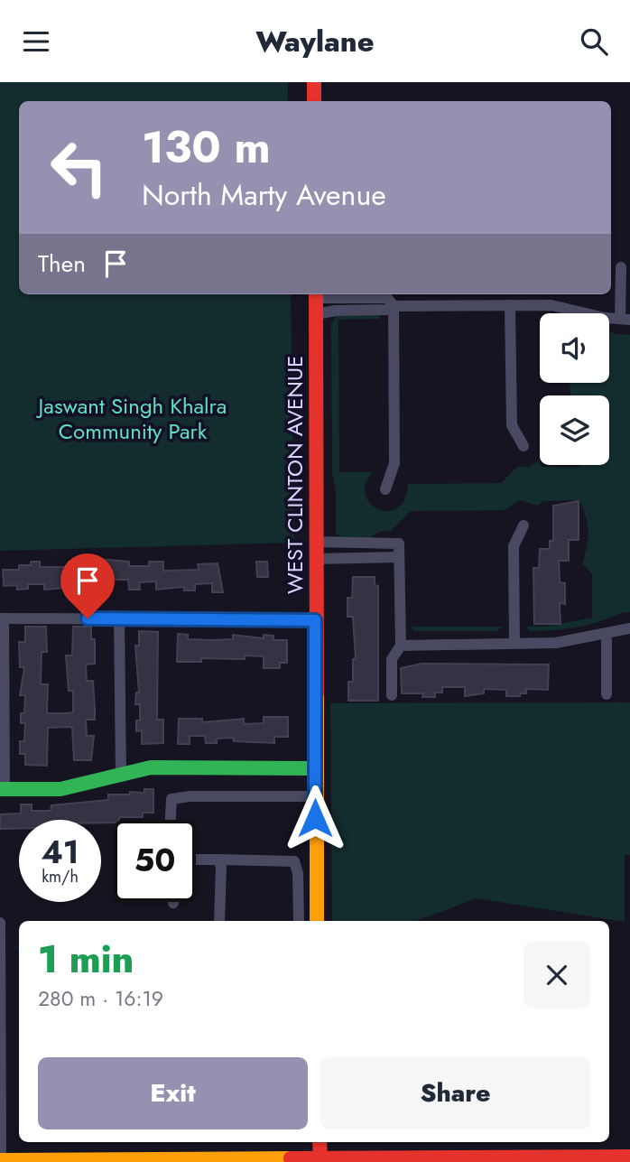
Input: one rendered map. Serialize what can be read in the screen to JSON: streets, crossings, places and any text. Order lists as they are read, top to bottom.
{
  "streets": {
    "street": ["WEST CLINTON AVENUE"]
  },
  "parks": ["Jaswant Singh Khalra Community Park"],
  "page": {
    "header": "Waylane",
    "turn": ["130 m", "North Marty Avenue"],
    "then": "Then",
    "speed": "41 km/h",
    "limit": "50",
    "heading": ["1 min", "280 m · 16:19"],
    "buttons": ["Exit", "Share"]
  }
}
